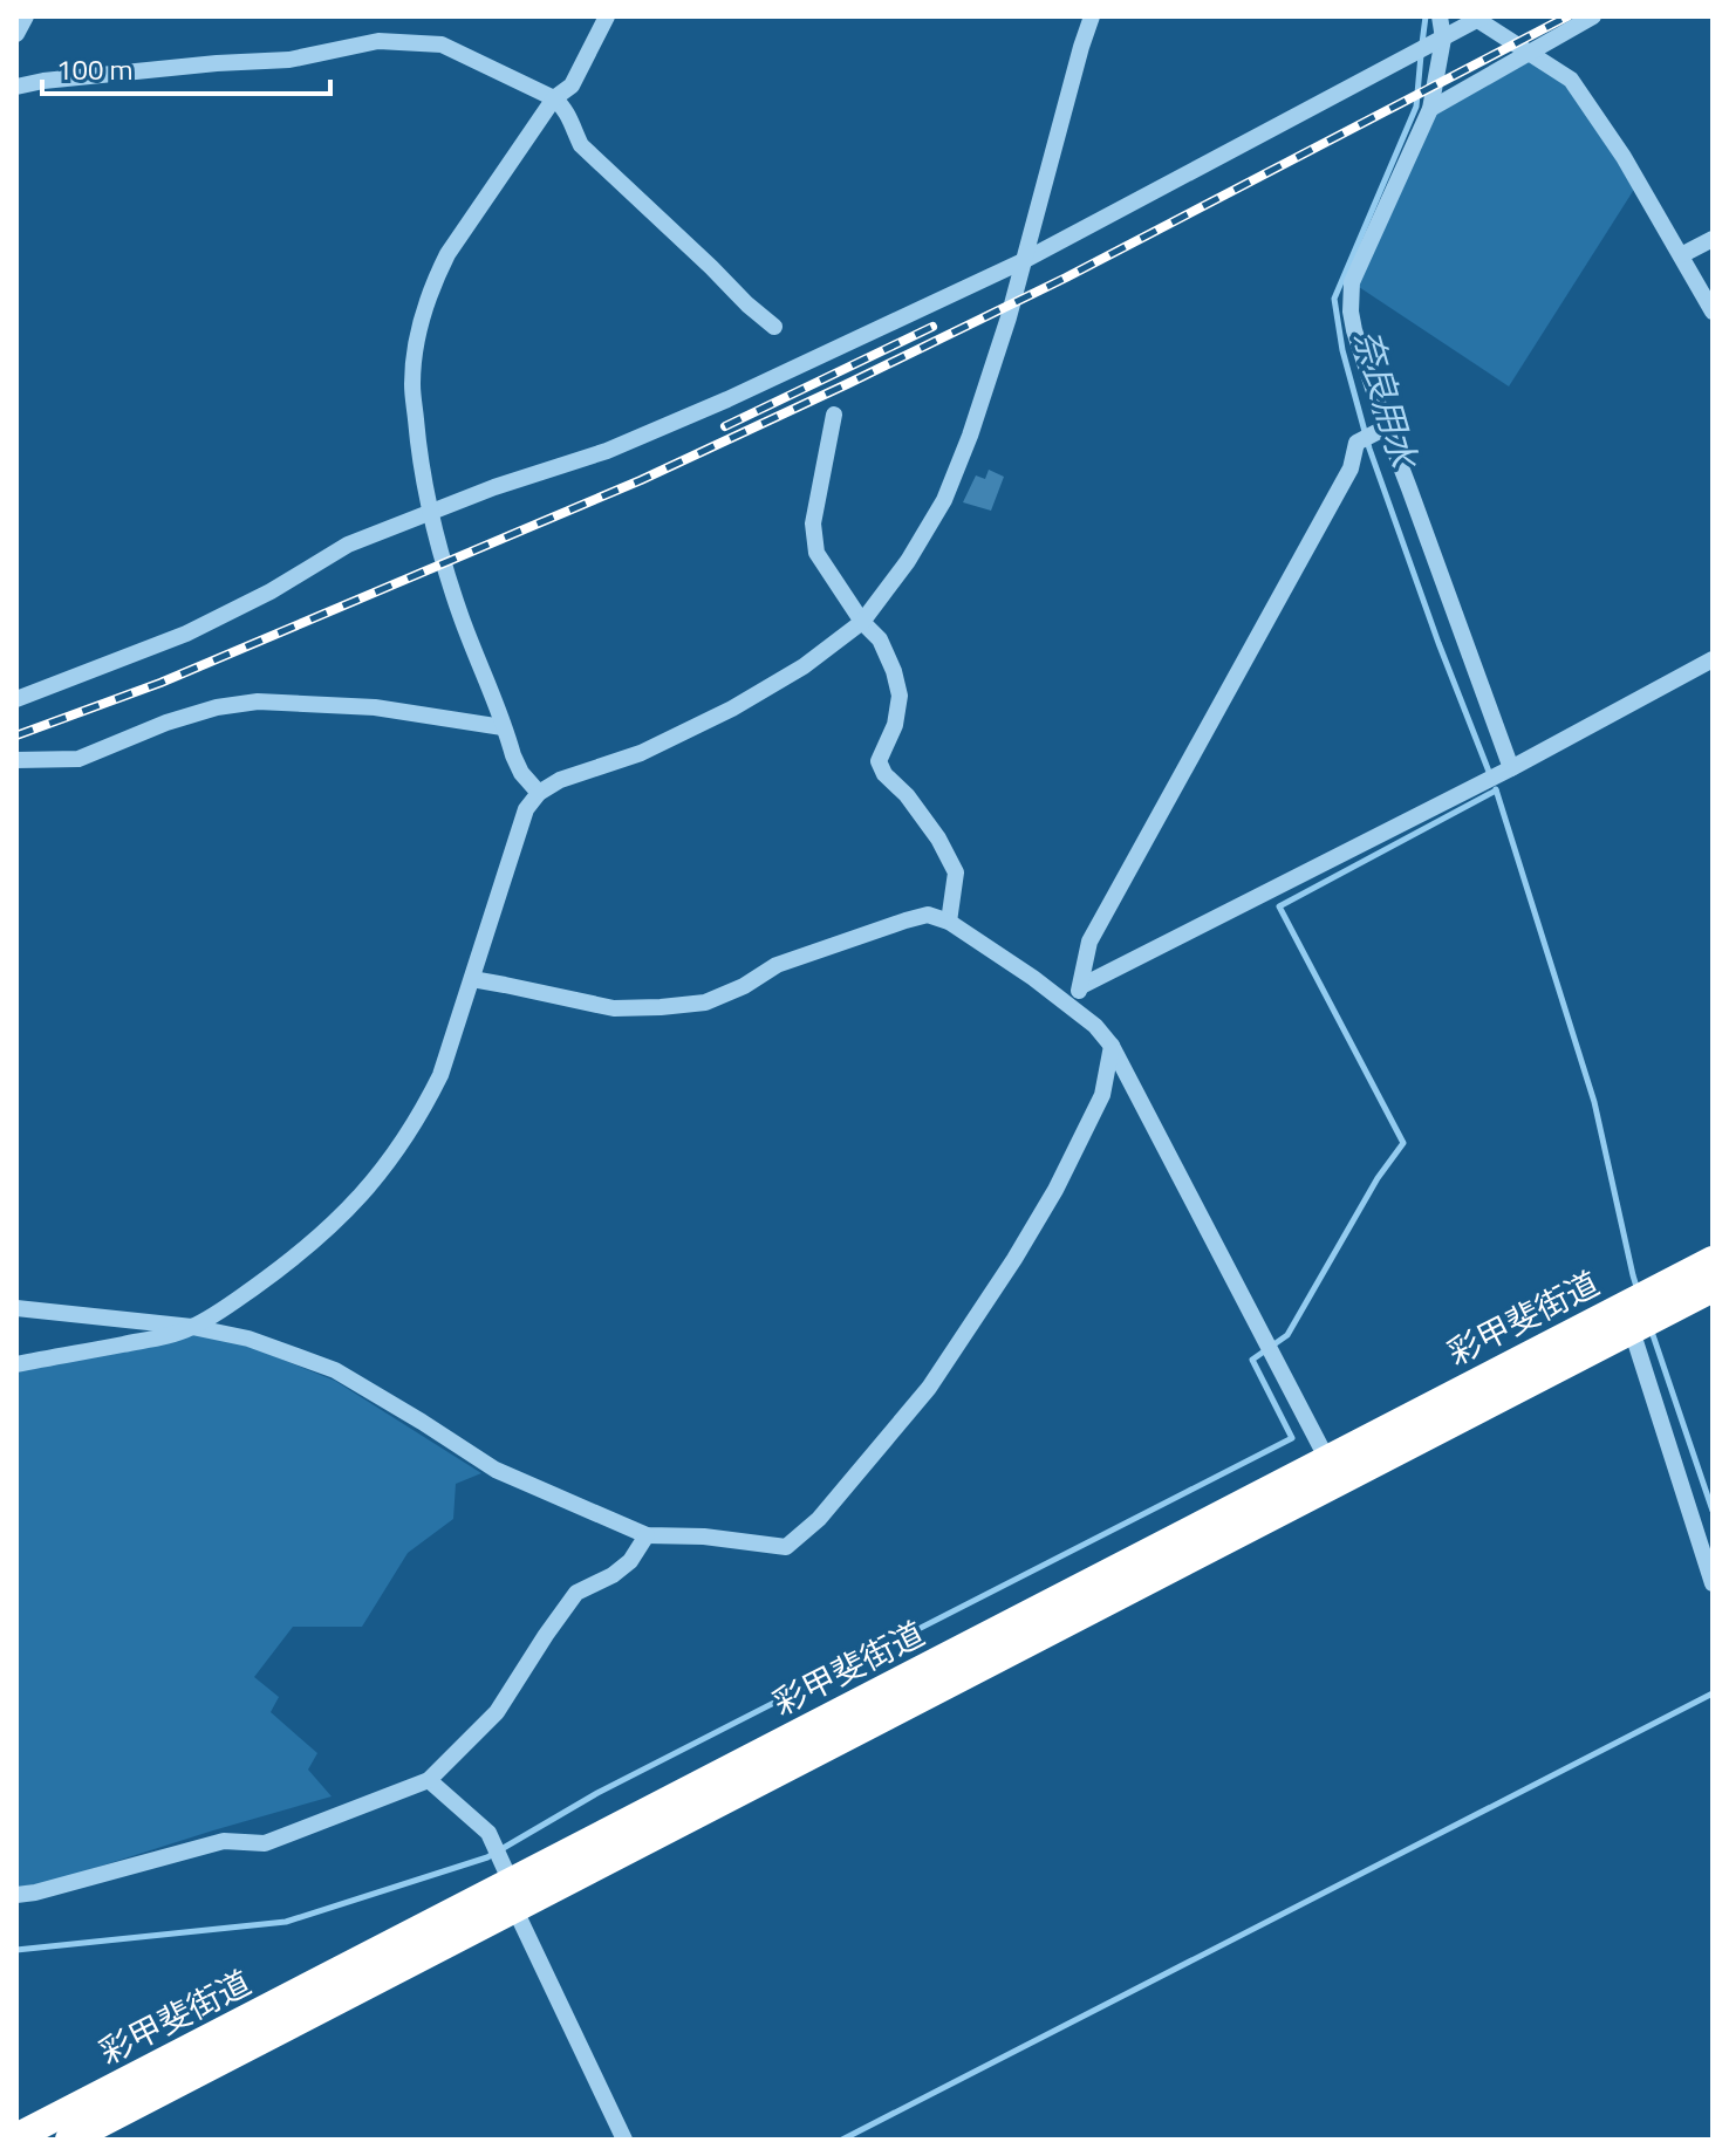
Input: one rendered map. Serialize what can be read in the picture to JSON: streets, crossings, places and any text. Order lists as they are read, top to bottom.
{
  "streets": {
    "highway": ["彩甲斐街道"]
  },
  "water": ["奈良用水"],
  "scale_bar": "100 m"
}
